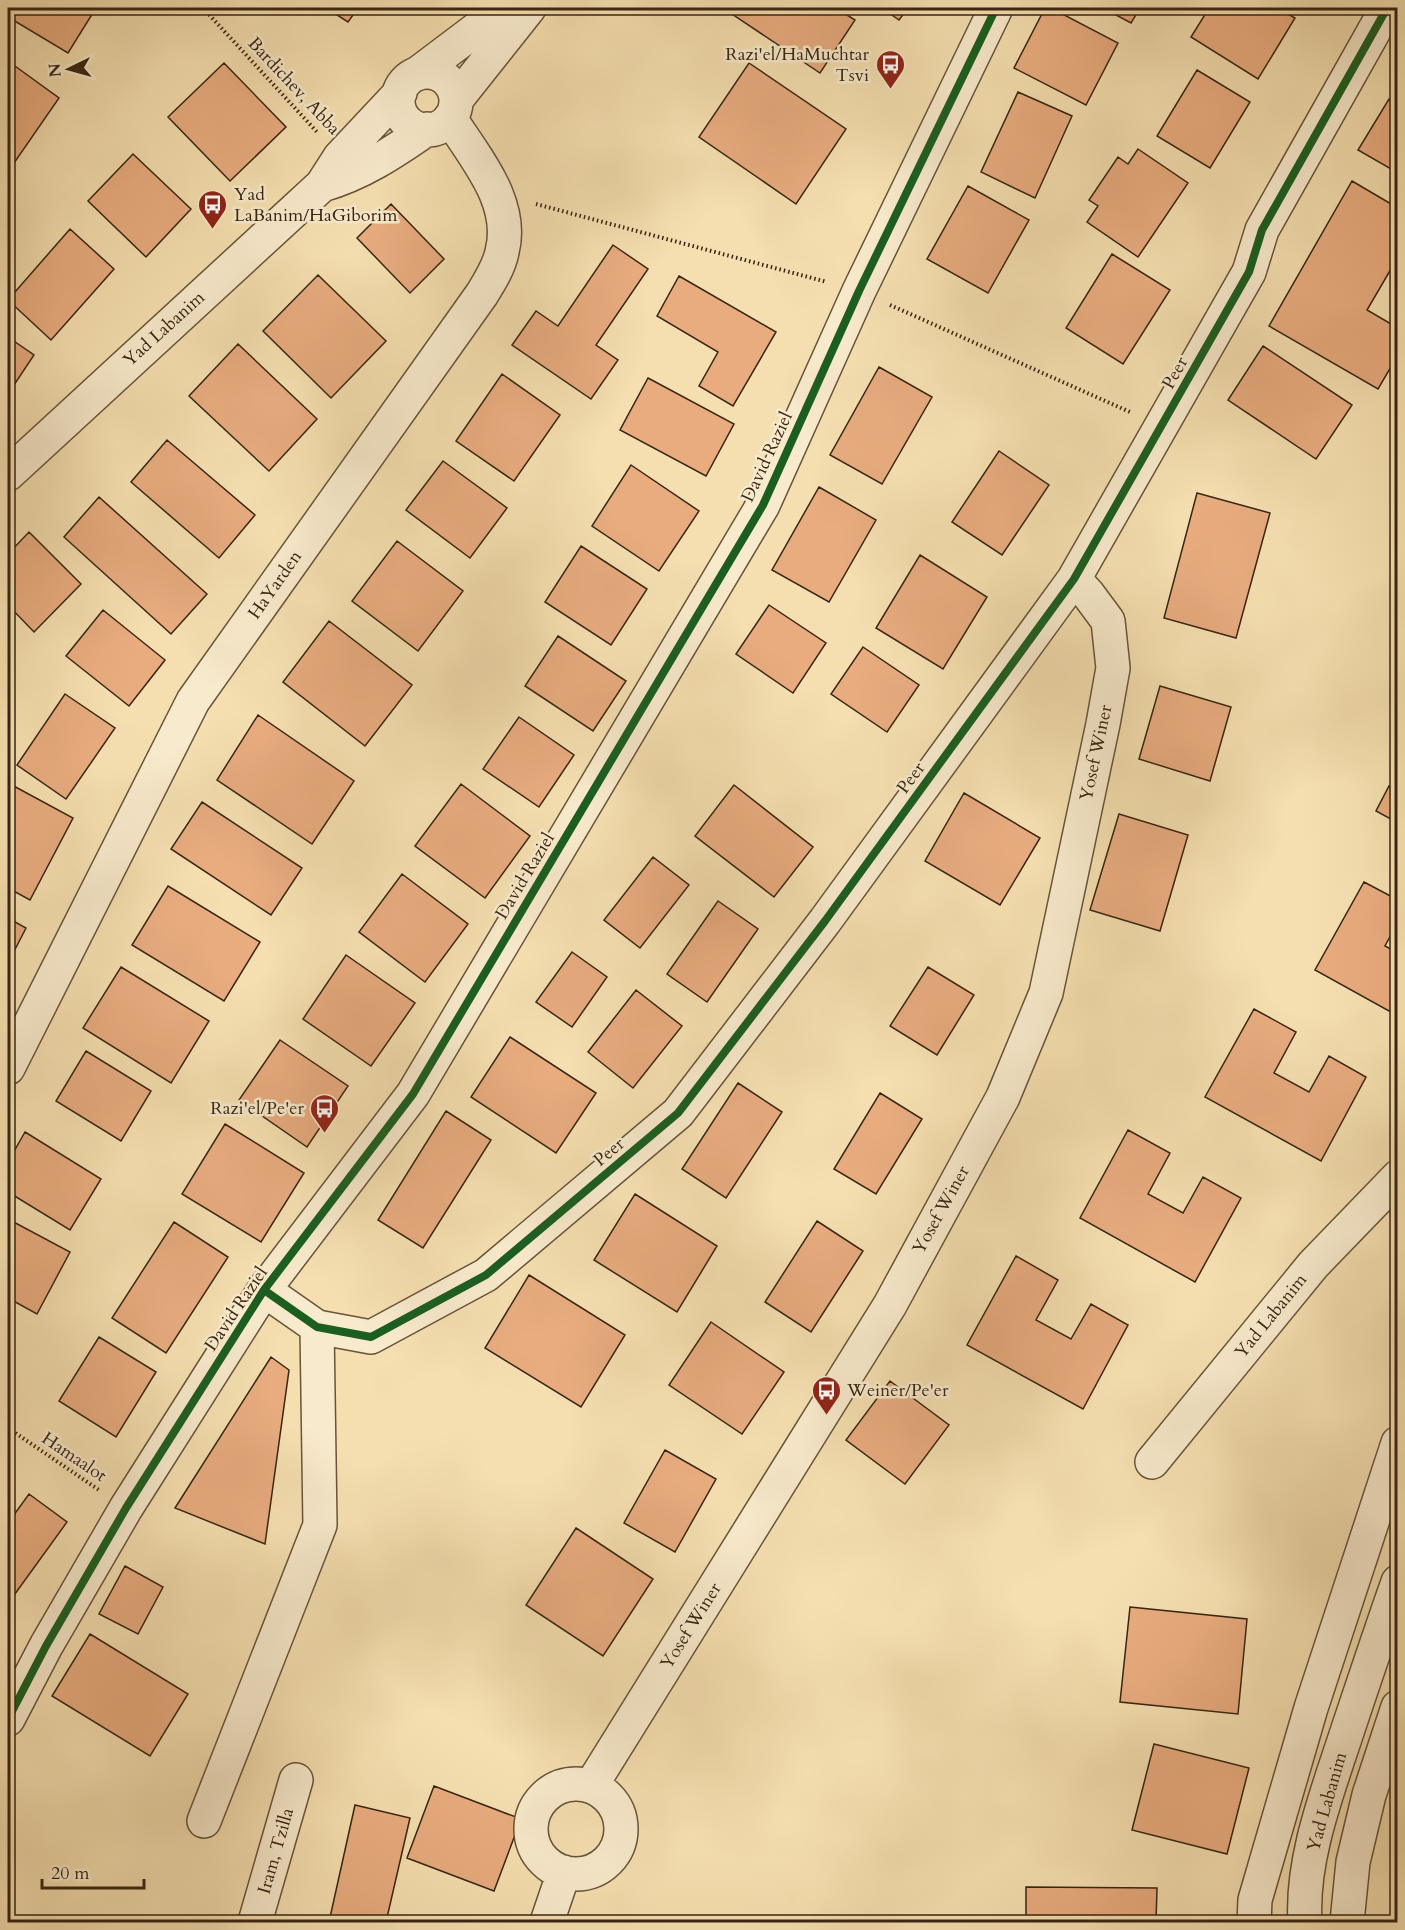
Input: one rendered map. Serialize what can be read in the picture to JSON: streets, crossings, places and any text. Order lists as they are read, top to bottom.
{
  "streets": {
    "street": [
      "Yad Labanim",
      "Peer",
      "David Raziel",
      "HaYarden",
      "Yosef Winer",
      "Iram, Tzilla"
    ],
    "path": ["Bardichev, Abba", "Hamaalot"]
  },
  "crossings": [
    ["Bardichev, Abba", "Yad Labanim"],
    ["Yad Labanim", "HaYarden"],
    ["Peer", "David Raziel"],
    ["Peer", "Yosef Winer"],
    ["David Raziel", "Hamaalot"]
  ],
  "places": {
    "bus stop": [
      "Razi'el/HaMuchtar Tsvi",
      "Yad LaBanim/HaGiborim",
      "Razi'el/Pe'er",
      "Weiner/Pe'er"
    ]
  },
  "scale_bar": "20 m",
  "north": "left"
}
